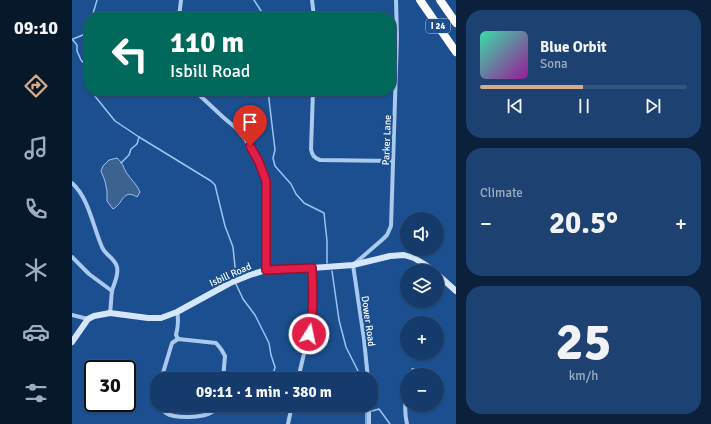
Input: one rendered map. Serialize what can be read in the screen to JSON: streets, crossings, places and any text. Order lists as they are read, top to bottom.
{
  "streets": {
    "highway": ["I 24"],
    "street": ["Parker Lane", "Isbill Road", "Dower Road"]
  },
  "crossings": [
    ["Parker Lane", "Isbill Road"],
    ["Parker Lane", "Dower Road"],
    ["Isbill Road", "Dower Road"]
  ],
  "page": {
    "tabs": "09:10",
    "turn": ["110 m", "Isbill Road"],
    "song": ["Blue Orbit", "Sona"],
    "tile": [
      "Climate",
      ["25", "km/h"]
    ],
    "heat": ["−", "20.5°", "+"],
    "map_buttons": ["+", "−"],
    "limit": "30",
    "trip": "09:11 · 1 min · 380 m"
  }
}
